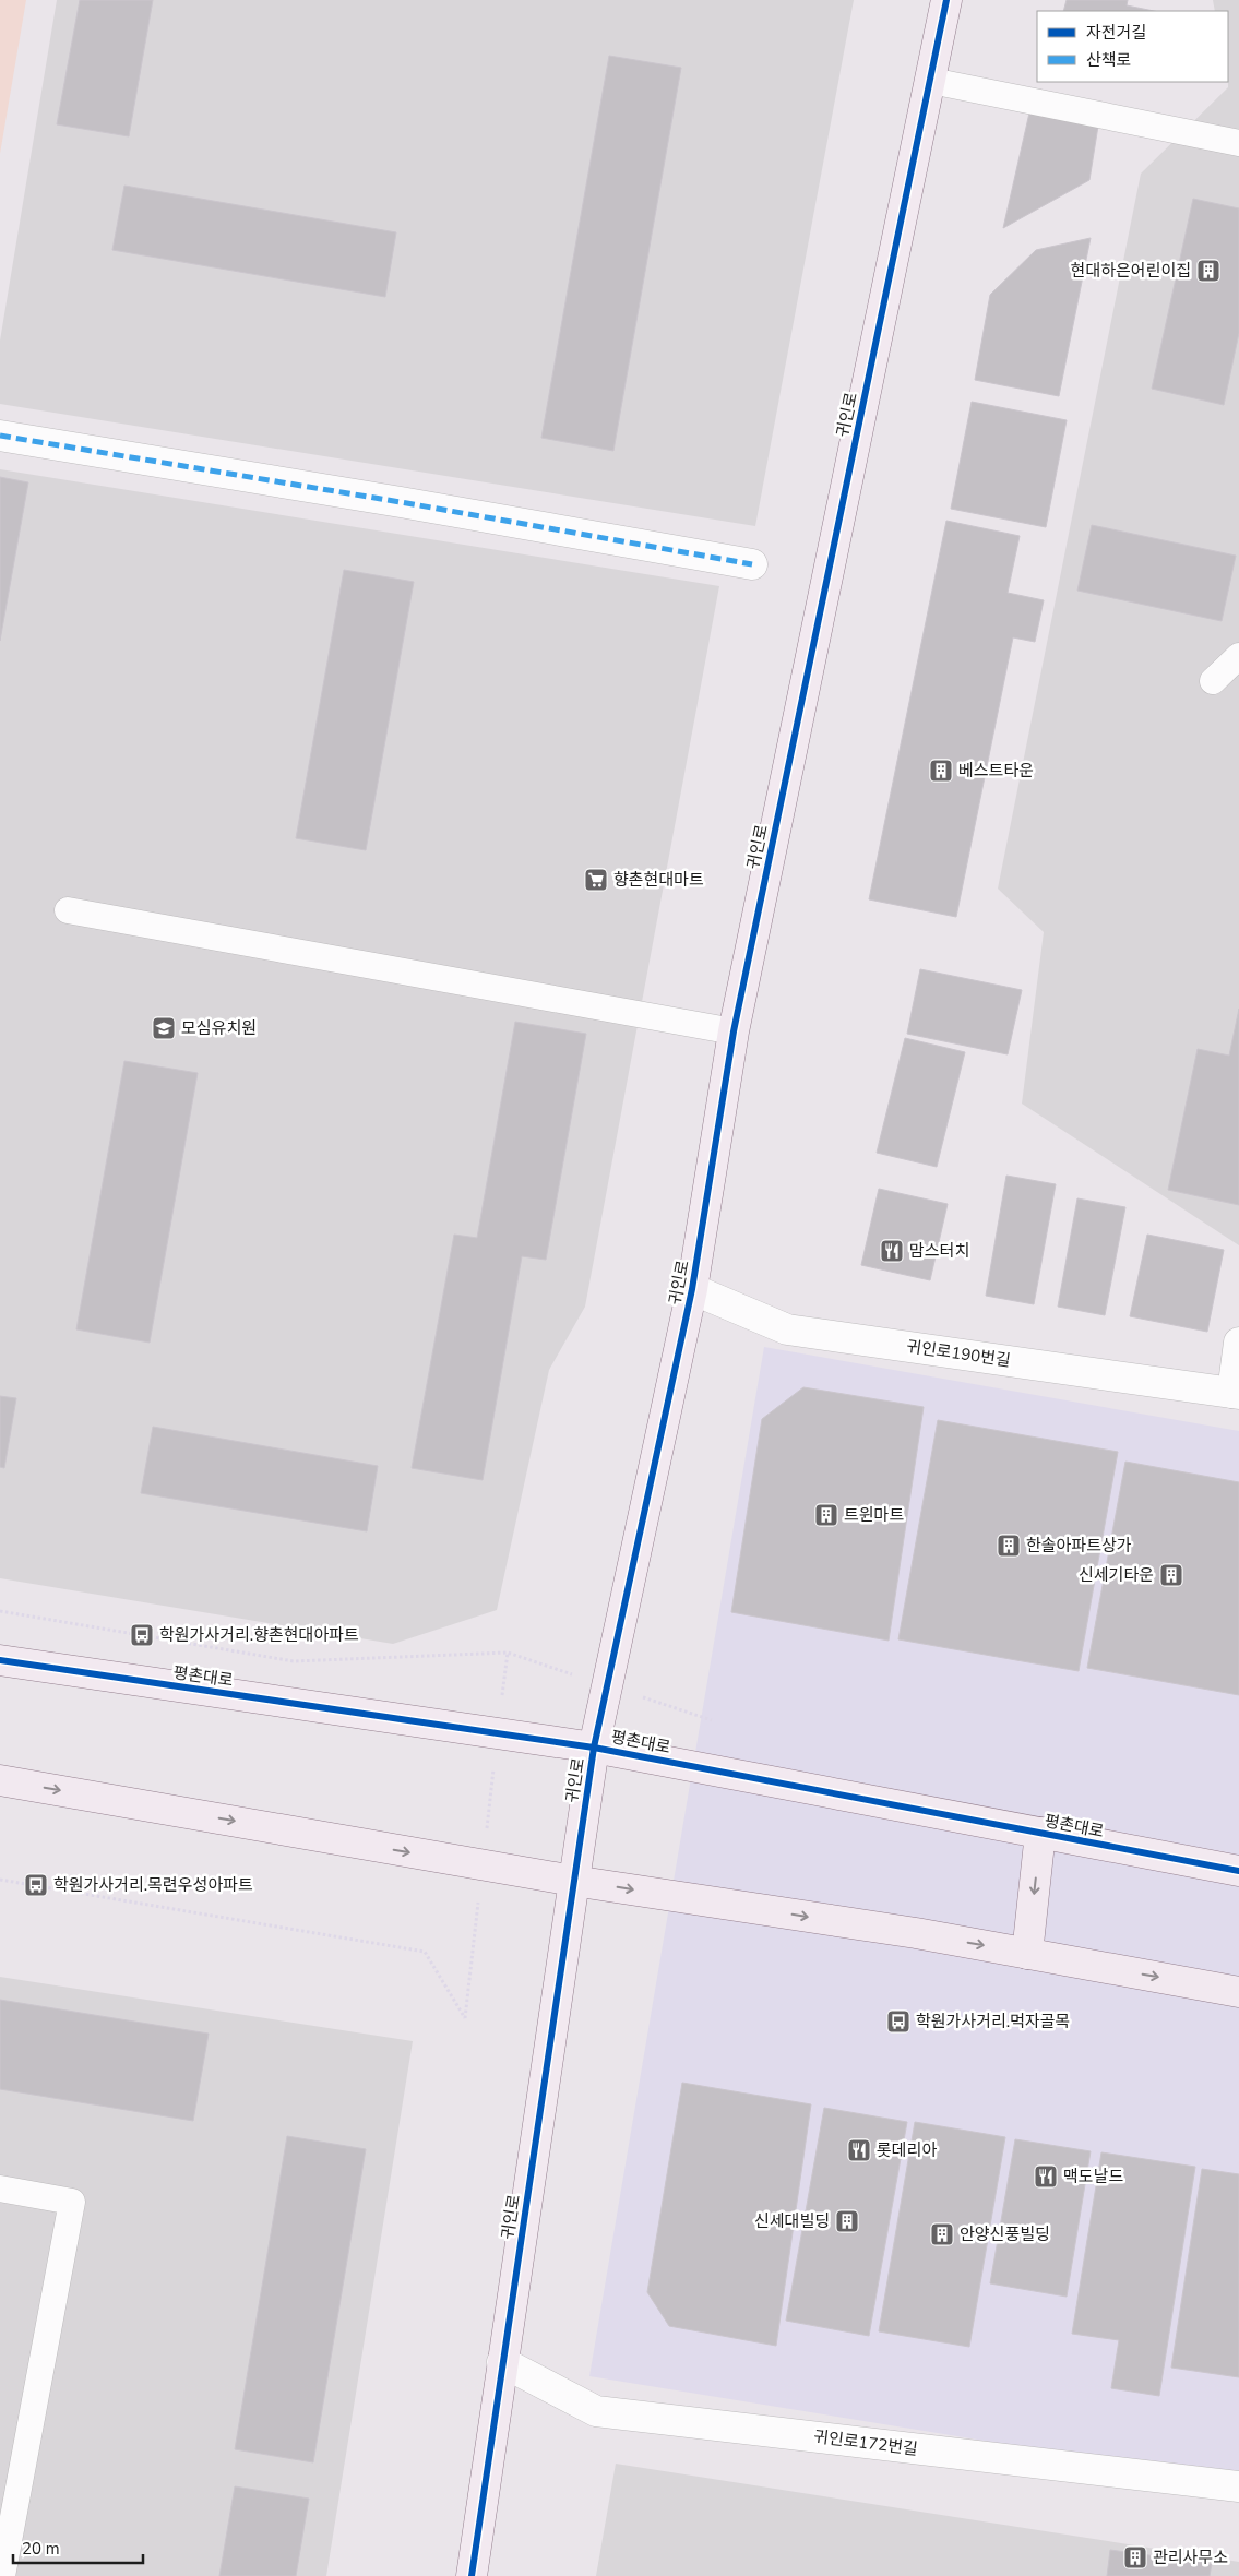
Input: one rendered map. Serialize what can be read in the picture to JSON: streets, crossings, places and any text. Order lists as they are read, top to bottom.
{
  "streets": {
    "street": [
      "귀인로",
      "귀인로190번길",
      "평촌대로",
      "귀인로172번길"
    ]
  },
  "crossings": [
    ["귀인로", "귀인로190번길"],
    ["귀인로", "평촌대로"],
    ["귀인로", "귀인로172번길"]
  ],
  "places": {
    "building": [
      "현대하은어린이집",
      "베스트타운",
      "트윈마트",
      "한솔아파트상가",
      "신세기타운",
      "신세대빌딩",
      "안양신풍빌딩",
      "관리사무소"
    ],
    "supermarket": ["향촌현대마트"],
    "school or university": ["모심유치원"],
    "restaurant": ["맘스터치", "롯데리아", "맥도날드"],
    "bus stop": ["학원가사거리.향촌현대아파트", "학원가사거리.목련우성아파트", "학원가사거리.먹자골목"]
  },
  "legend": ["자전거길", "산책로"],
  "scale_bar": "20 m"
}
